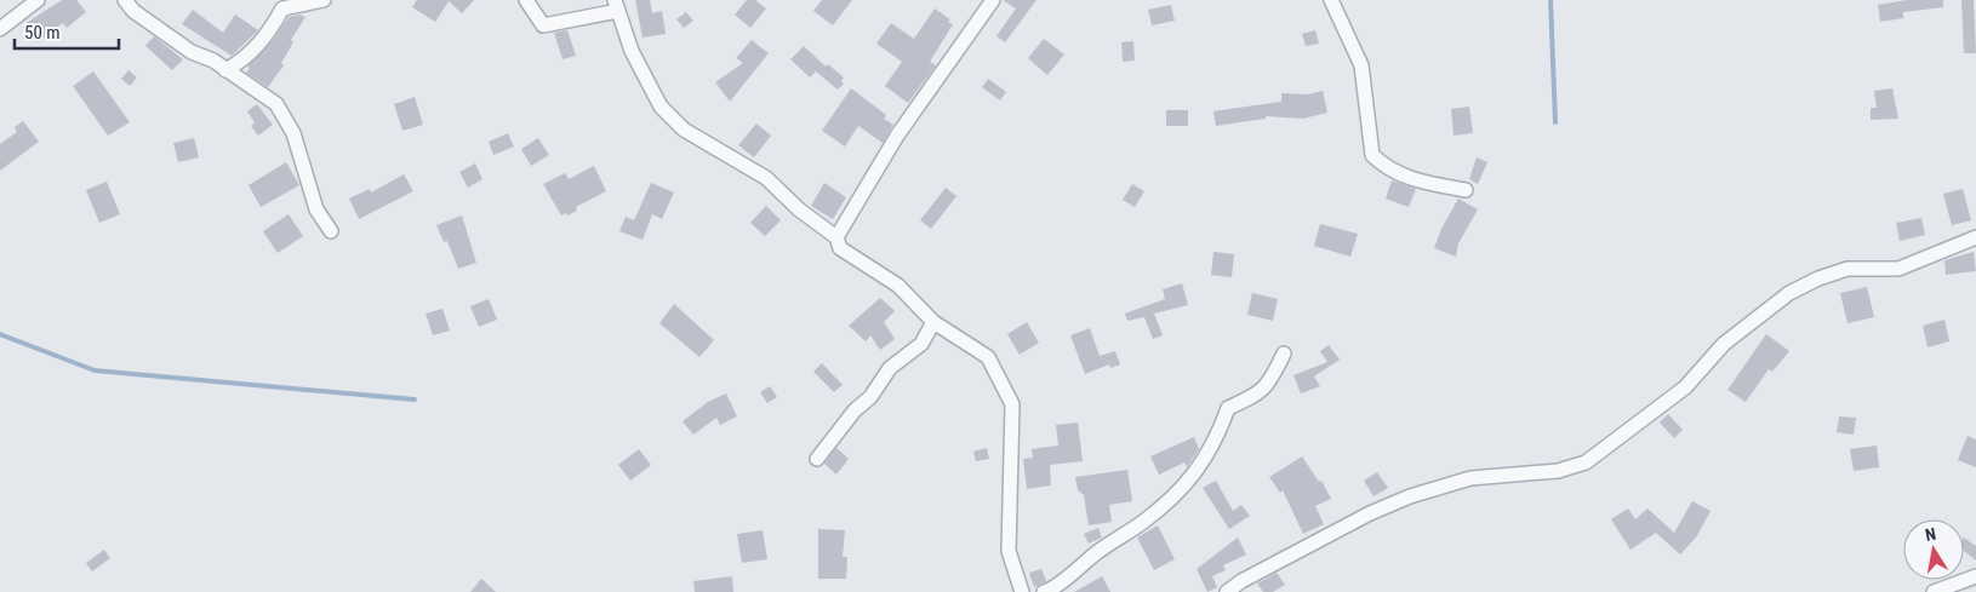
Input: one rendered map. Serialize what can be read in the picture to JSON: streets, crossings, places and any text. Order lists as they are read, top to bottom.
{
  "scale_bar": "50 m",
  "north": "top"
}
